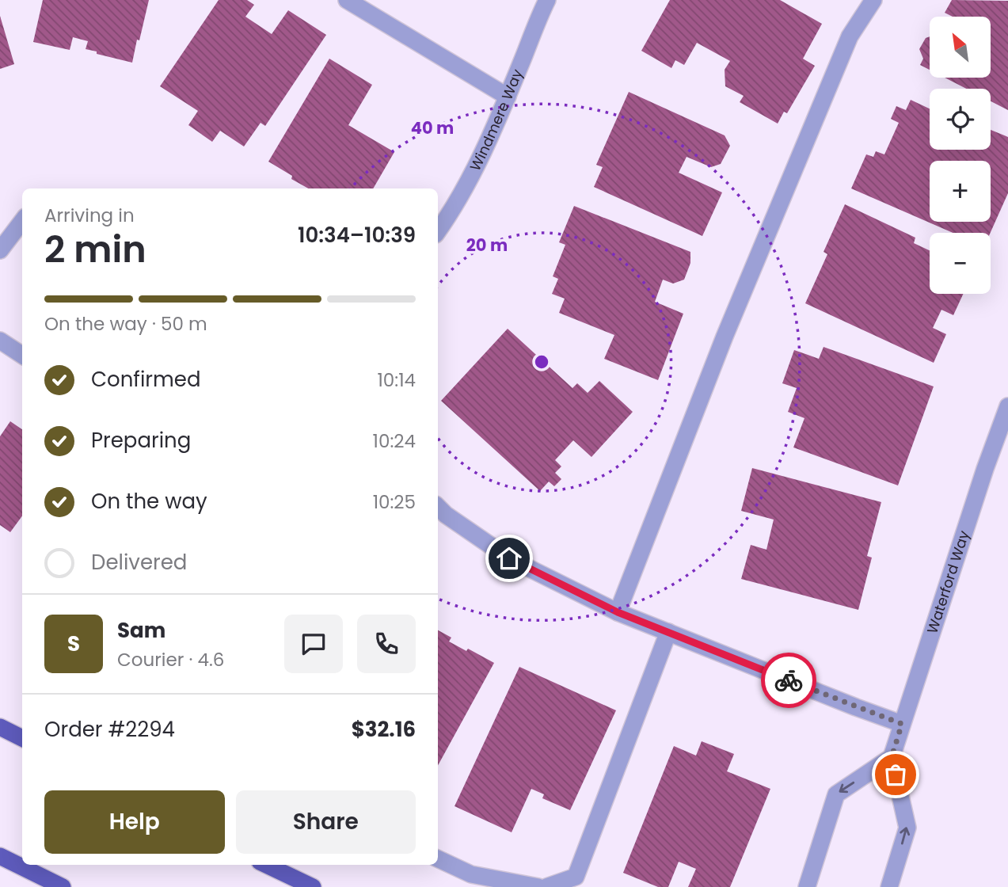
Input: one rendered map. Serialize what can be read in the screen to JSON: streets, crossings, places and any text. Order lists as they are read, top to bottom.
{
  "streets": {
    "street": ["Windmere Way", "Waterford Way"]
  },
  "north": "top left",
  "page": {
    "map_buttons": ["+", "−"],
    "heading": ["2 min", "Arriving in", "10:34–10:39"],
    "panel": [
      "Sam",
      "Courier · 4.6",
      "Order #2294",
      "$32.16"
    ],
    "bar": "On the way · 50 m",
    "list": [
      ["Confirmed", "10:14"],
      ["Preparing", "10:24"],
      ["On the way", "10:25"],
      "Delivered"
    ],
    "round": "S",
    "buttons": ["Help", "Share"]
  },
  "rings": ["40 m", "20 m"]
}
